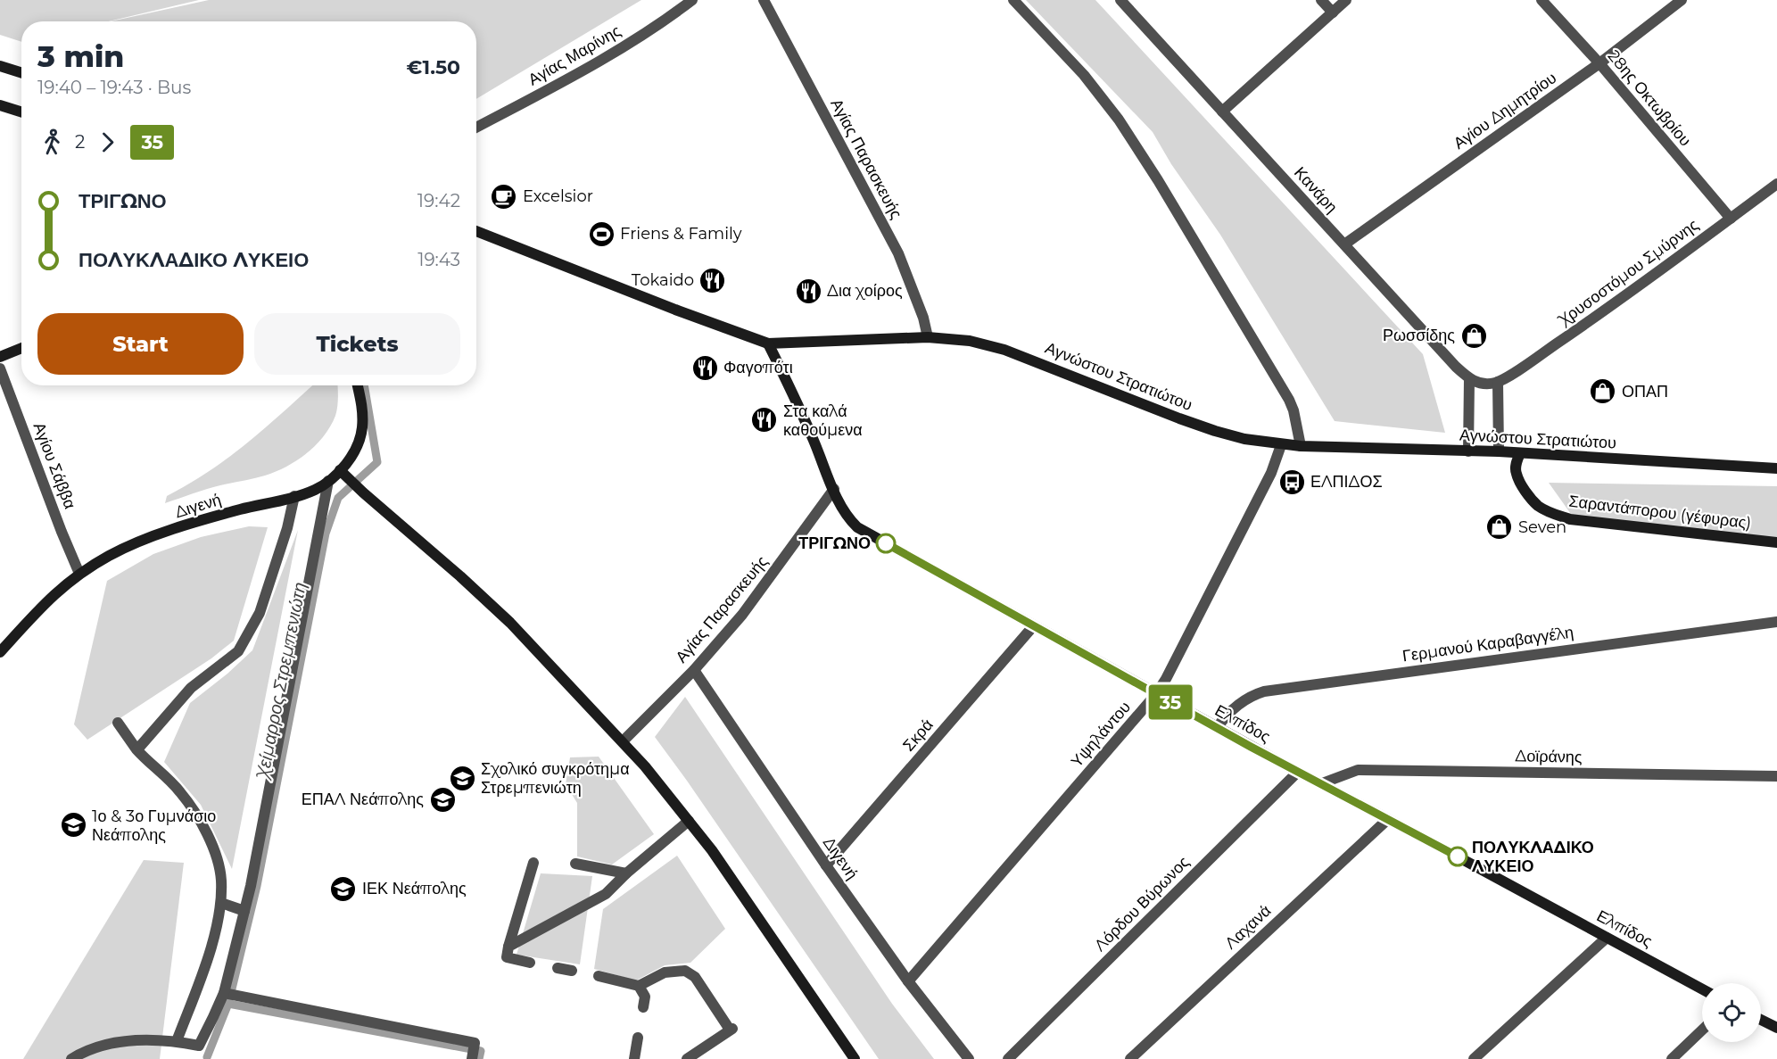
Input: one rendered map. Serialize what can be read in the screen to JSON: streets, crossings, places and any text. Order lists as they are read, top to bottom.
{
  "streets": {
    "main road": [
      "Αγνώστου Στρατιώτου",
      "Διγενή",
      "Σαραντάπορου (γέφυρας)",
      "Ελπίδος"
    ],
    "street": [
      "Αγίας Μαρίνης",
      "28ης Οκτωβρίου",
      "Αγίου Δημητρίου",
      "Αγίας Παρασκευής",
      "Κανάρη",
      "Χρυσοστόμου Σμύρνης",
      "Αγίου Σάββα",
      "Γερμανού Καραβαγγέλη",
      "Υψηλάντου",
      "Σκρά",
      "Δοϊράνης",
      "Λόρδου Βύρωνος",
      "Λαχανά"
    ]
  },
  "crossings": [
    ["28ης Οκτωβρίου", "Αγίου Δημητρίου"],
    ["28ης Οκτωβρίου", "Χρυσοστόμου Σμύρνης"],
    ["Αγίου Δημητρίου", "Κανάρη"],
    ["Αγίας Παρασκευής", "Αγνώστου Στρατιώτου"],
    ["Αγίας Παρασκευής", "Διγενή"],
    ["Αγίας Παρασκευής", "Ελπίδος"],
    ["Αγνώστου Στρατιώτου", "Σαραντάπορου (γέφυρας)"],
    ["Αγνώστου Στρατιώτου", "Ελπίδος"],
    ["Αγνώστου Στρατιώτου", "Υψηλάντου"],
    ["Αγίου Σάββα", "Διγενή"],
    ["Διγενή", "Υψηλάντου"],
    ["Διγενή", "Σκρά"],
    ["Γερμανού Καραβαγγέλη", "Ελπίδος"],
    ["Ελπίδος", "Υψηλάντου"],
    ["Ελπίδος", "Σκρά"],
    ["Ελπίδος", "Δοϊράνης"],
    ["Ελπίδος", "Λόρδου Βύρωνος"],
    ["Ελπίδος", "Λαχανά"]
  ],
  "water": ["Χείμαρρος Στρεμπενιώτη"],
  "places": {
    "cafe": ["Excelsior"],
    "sports": ["Friens & Family"],
    "restaurant": [
      "Tokaido",
      "Δια χοίρος",
      "Φαγοπότι",
      "Στα καλά καθούμενα"
    ],
    "shop": ["Ρωσσίδης", "ΟΠΑΠ", "Seven"],
    "bus stop": ["ΕΛΠΙΔΟΣ"],
    "other": ["ΤΡΙΓΩΝΟ", "ΠΟΛΥΚΛΑΔΙΚΟ ΛΥΚΕΙΟ"],
    "school or university": [
      "Σχολικό συγκρότημα Στρεμπενιώτη",
      "ΕΠΑΛ Νεάπολης",
      "1ο & 3ο Γυμνάσιο Νεάπολης",
      "ΙΕΚ Νεάπολης"
    ]
  },
  "lines": ["bus line 35"],
  "page": {
    "on_map": "35",
    "heading": ["3 min", "19:40 – 19:43 · Bus", "€1.50"],
    "legs": ["2", "35"],
    "list": [
      {
        "name": "ΤΡΙΓΩΝΟ",
        "value": "19:42"
      },
      {
        "name": "ΠΟΛΥΚΛΑΔΙΚΟ ΛΥΚΕΙΟ",
        "value": "19:43"
      }
    ],
    "buttons": ["Start", "Tickets"]
  }
}
